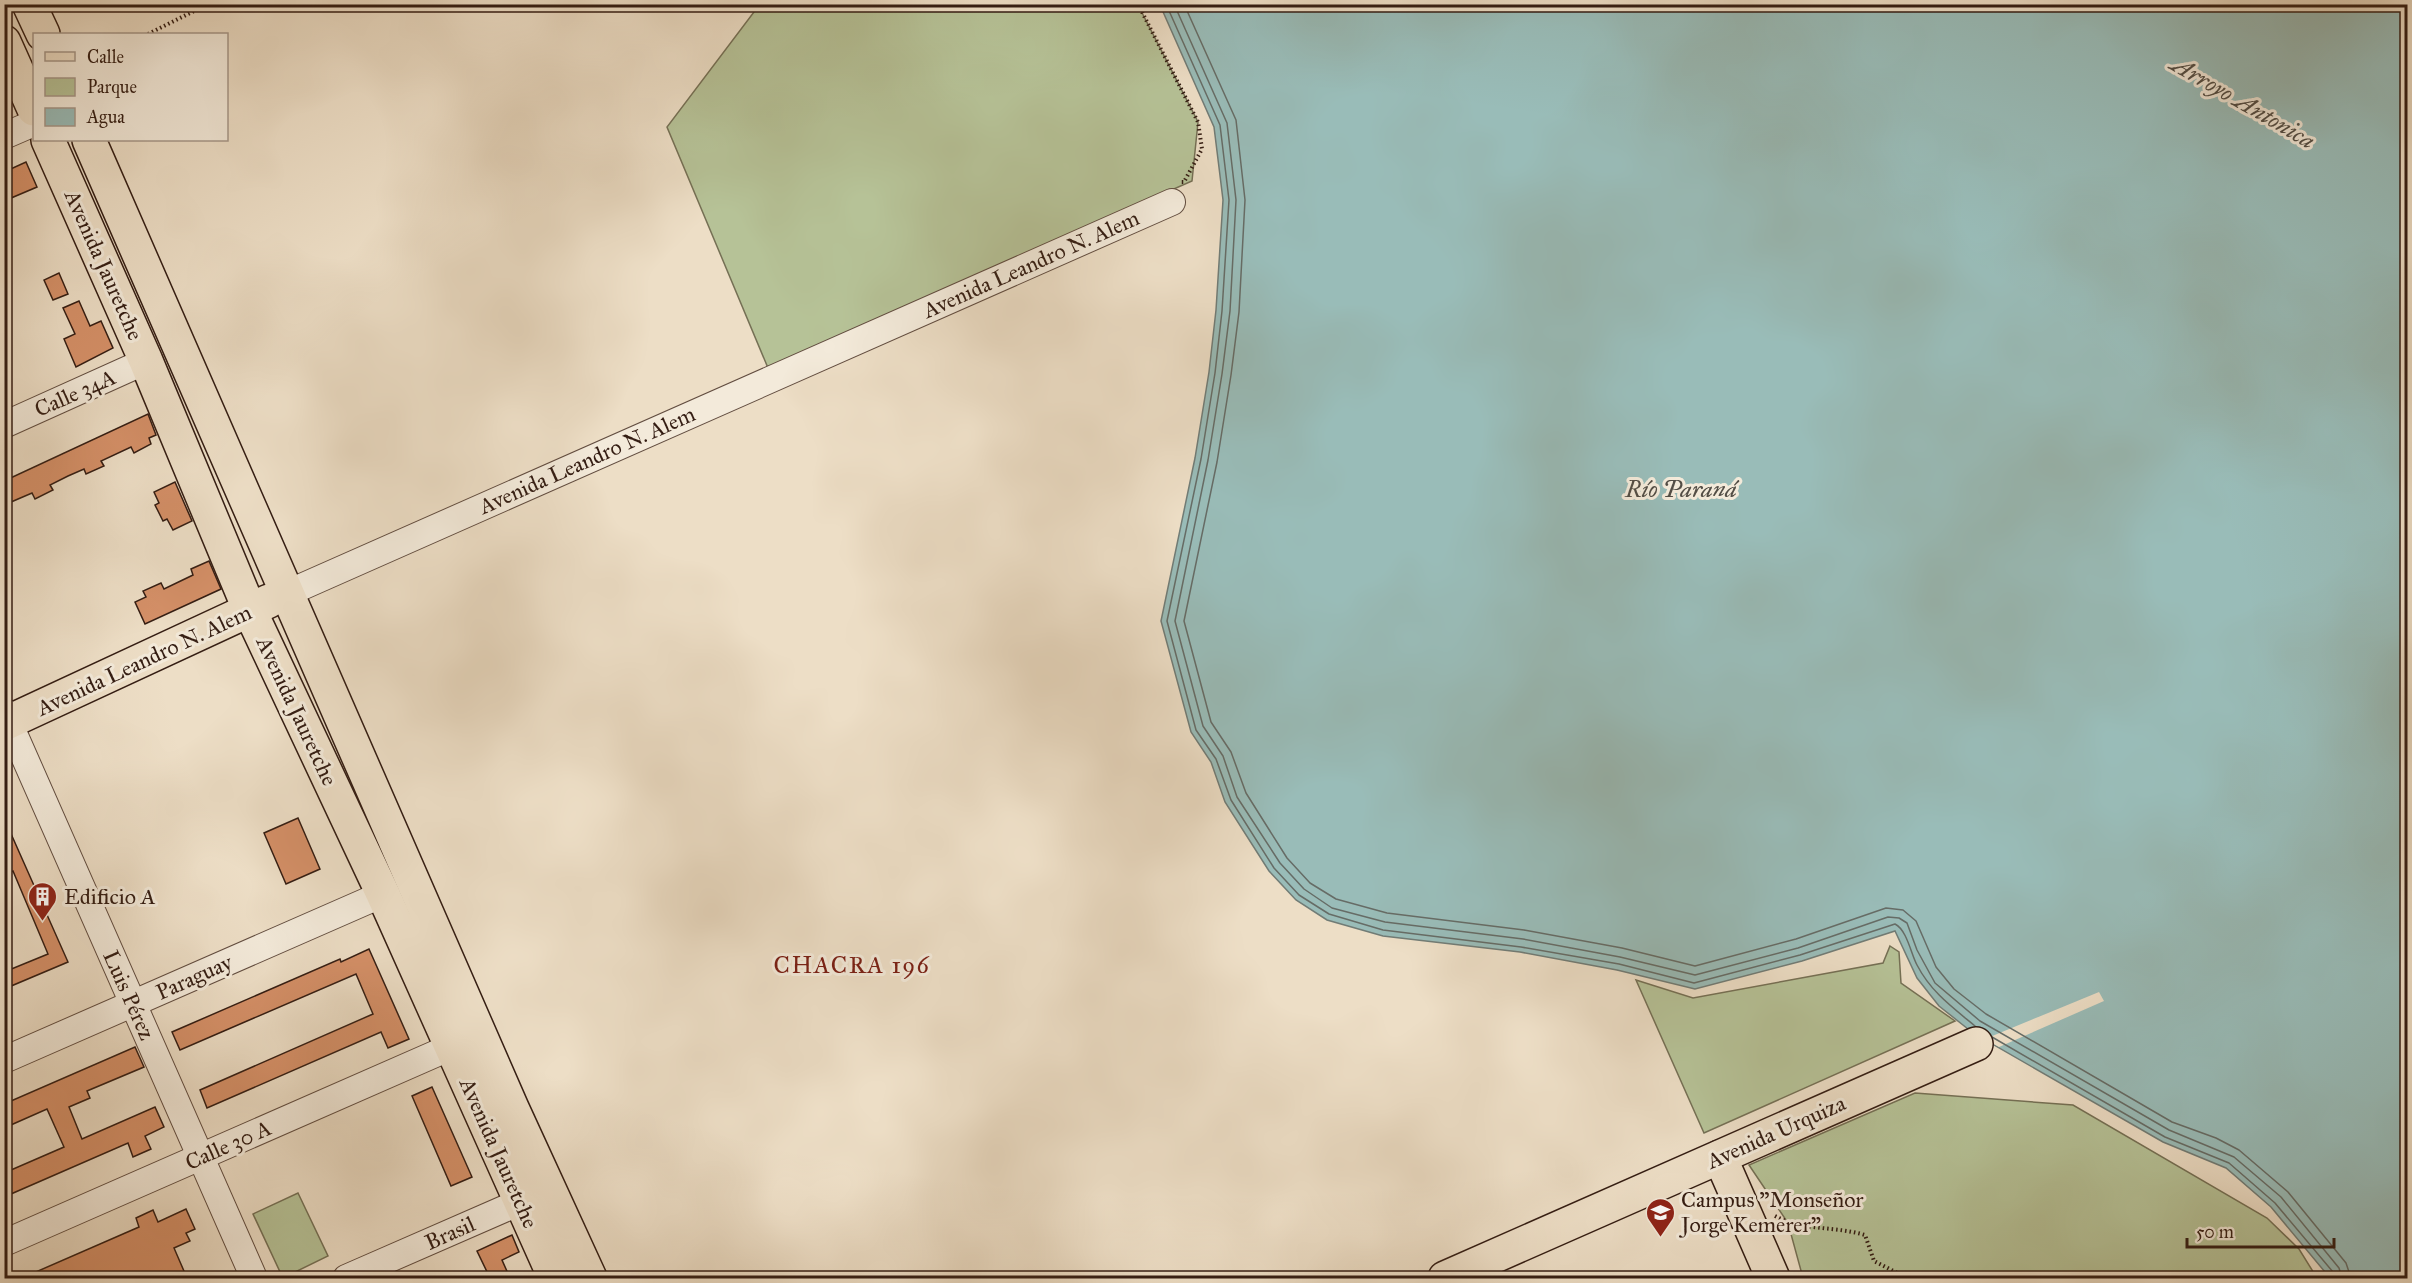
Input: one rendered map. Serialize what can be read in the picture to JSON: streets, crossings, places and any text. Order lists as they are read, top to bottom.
{
  "streets": {
    "main road": ["Avenida Leandro N. Alem", "Avenida Jauretche", "Avenida Urquiza"],
    "street": [
      "Calle 34A",
      "Paraguay",
      "Luis Pérez",
      "Calle 30 A",
      "Brasil"
    ]
  },
  "crossings": [
    ["Avenida Leandro N. Alem", "Avenida Jauretche"],
    ["Avenida Leandro N. Alem", "Luis Pérez"],
    ["Avenida Jauretche", "Calle 34A"],
    ["Avenida Jauretche", "Paraguay"],
    ["Avenida Jauretche", "Calle 30 A"],
    ["Avenida Jauretche", "Brasil"],
    ["Paraguay", "Luis Pérez"],
    ["Luis Pérez", "Calle 30 A"]
  ],
  "districts": ["CHACRA 196"],
  "water": ["Arroyo Antonica", "Río Paraná"],
  "places": {
    "building": ["Edificio A"],
    "school or university": ["Campus \"Monseñor Jorge Kemerer\""]
  },
  "legend": ["Calle", "Parque", "Agua"],
  "scale_bar": "50 m"
}
